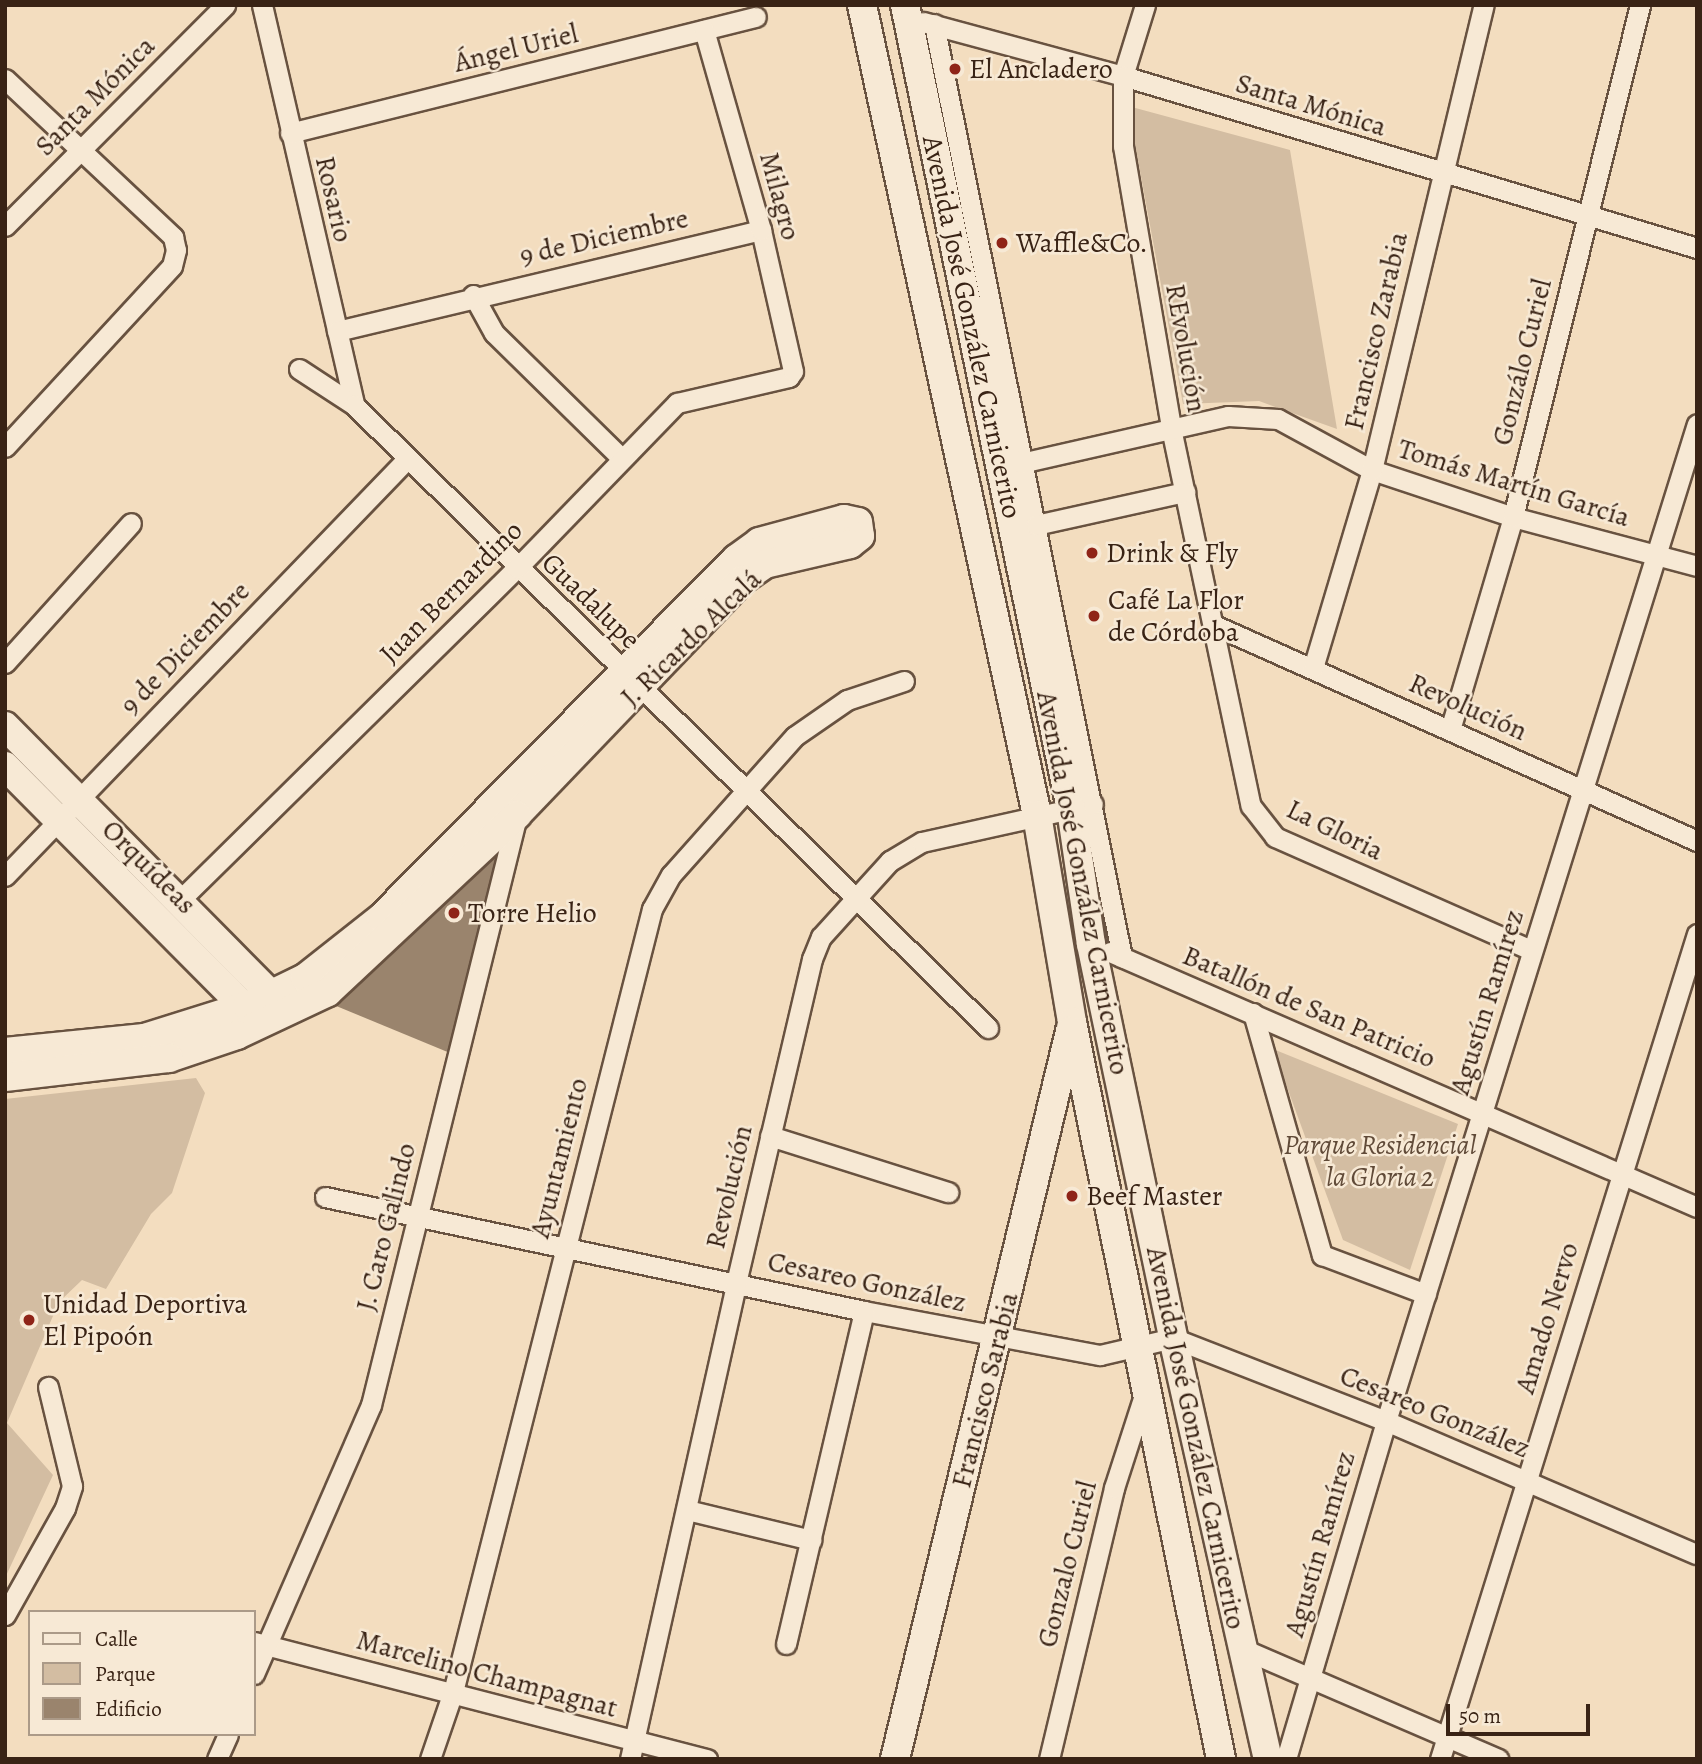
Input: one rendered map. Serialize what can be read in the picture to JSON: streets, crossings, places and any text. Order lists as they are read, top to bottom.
{
  "streets": {
    "street": [
      "Ángel Uriel",
      "Santa Mónica",
      "Milagro",
      "Rosario",
      "9 de Diciembre",
      "Avenida José González Carnicerito",
      "Francisco Zarabia",
      "REvolución",
      "Gonzálo Curiel",
      "Tomás Martín García",
      "Juan Bernardino",
      "Guadalupe",
      "J. Ricardo Alcalá",
      "Revolución",
      "La Gloria",
      "Orquídeas",
      "Agustín Ramírez",
      "Batallón de San Patricio",
      "Ayuntamiento",
      "J. Caro Galindo",
      "Cesareo González",
      "Amado Nervo",
      "Francisco Sarabia",
      "Gonzalo Curiel",
      "Marcelino Champagnat"
    ]
  },
  "crossings": [
    ["Ángel Uriel", "Milagro"],
    ["Ángel Uriel", "Rosario"],
    ["Santa Mónica", "Avenida José González Carnicerito"],
    ["Santa Mónica", "Francisco Zarabia"],
    ["Santa Mónica", "REvolución"],
    ["Santa Mónica", "Gonzálo Curiel"],
    ["Milagro", "9 de Diciembre"],
    ["Milagro", "Juan Bernardino"],
    ["Rosario", "9 de Diciembre"],
    ["Rosario", "Guadalupe"],
    ["9 de Diciembre", "Guadalupe"],
    ["9 de Diciembre", "Orquídeas"],
    ["Avenida José González Carnicerito", "Tomás Martín García"],
    ["Avenida José González Carnicerito", "Revolución"],
    ["Avenida José González Carnicerito", "Batallón de San Patricio"],
    ["Avenida José González Carnicerito", "Cesareo González"],
    ["Avenida José González Carnicerito", "Francisco Sarabia"],
    ["Avenida José González Carnicerito", "Gonzalo Curiel"],
    ["Francisco Zarabia", "Tomás Martín García"],
    ["Francisco Zarabia", "Revolución"],
    ["REvolución", "Tomás Martín García"],
    ["REvolución", "Revolución"],
    ["REvolución", "La Gloria"],
    ["Gonzálo Curiel", "Tomás Martín García"],
    ["Gonzálo Curiel", "Revolución"],
    ["Tomás Martín García", "Agustín Ramírez"],
    ["Juan Bernardino", "Guadalupe"],
    ["Juan Bernardino", "Orquídeas"],
    ["Guadalupe", "J. Ricardo Alcalá"],
    ["Guadalupe", "Revolución"],
    ["Guadalupe", "Ayuntamiento"],
    ["J. Ricardo Alcalá", "Orquídeas"],
    ["J. Ricardo Alcalá", "J. Caro Galindo"],
    ["Revolución", "La Gloria"],
    ["Revolución", "Agustín Ramírez"],
    ["Revolución", "Cesareo González"],
    ["Revolución", "Marcelino Champagnat"],
    ["La Gloria", "Agustín Ramírez"],
    ["Agustín Ramírez", "Batallón de San Patricio"],
    ["Agustín Ramírez", "Cesareo González"],
    ["Batallón de San Patricio", "Amado Nervo"],
    ["Ayuntamiento", "Cesareo González"],
    ["Ayuntamiento", "Marcelino Champagnat"],
    ["J. Caro Galindo", "Cesareo González"],
    ["J. Caro Galindo", "Marcelino Champagnat"],
    ["Cesareo González", "Amado Nervo"],
    ["Cesareo González", "Francisco Sarabia"]
  ],
  "parks": ["Parque Residencial la Gloria 2"],
  "places": [
    "El Ancladero",
    "Waffle&Co.",
    "Drink & Fly",
    "Café La Flor de Córdoba",
    "Torre Helio",
    "Beef Master",
    "Unidad Deportiva El Pipoón"
  ],
  "legend": ["Calle", "Parque", "Edificio"],
  "scale_bar": "50 m"
}
